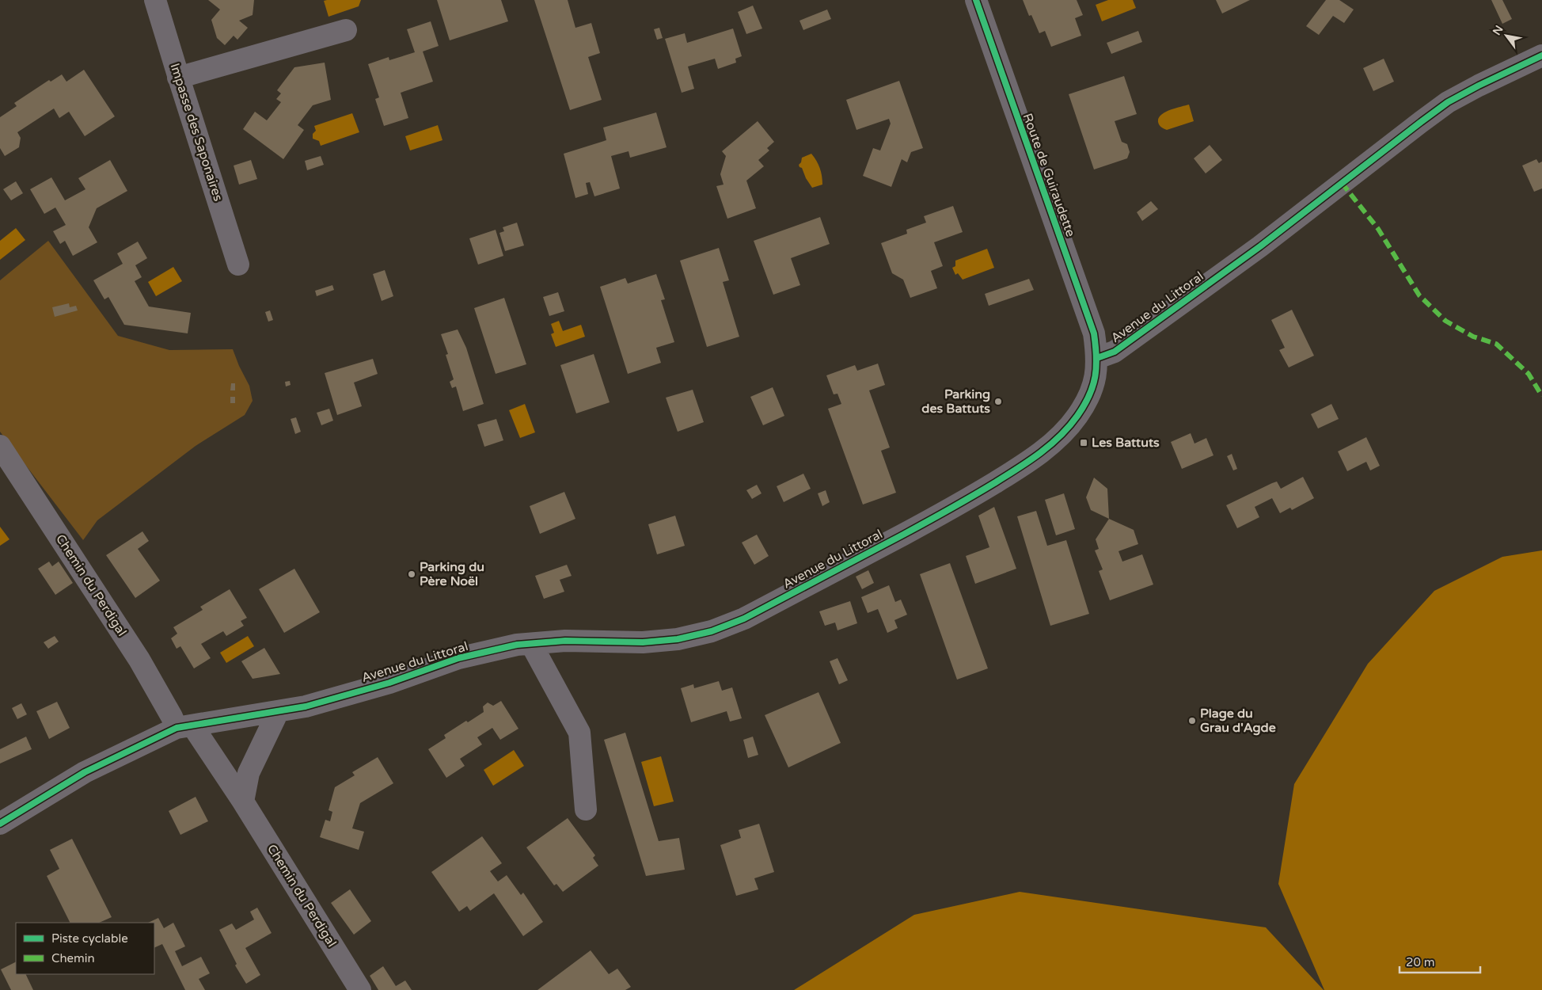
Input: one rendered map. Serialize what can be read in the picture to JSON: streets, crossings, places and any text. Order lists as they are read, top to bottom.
{
  "streets": {
    "street": [
      "Impasse des Saponaires",
      "Route de Guiraudette",
      "Avenue du Littoral",
      "Chemin du Perdigal"
    ]
  },
  "crossings": [
    ["Route de Guiraudette", "Avenue du Littoral"],
    ["Avenue du Littoral", "Chemin du Perdigal"]
  ],
  "places": {
    "other": ["Parking des Battuts", "Parking du Père Noël", "Plage du Grau d'Agde"],
    "transit": ["Les Battuts"]
  },
  "legend": ["Piste cyclable", "Chemin"],
  "scale_bar": "20 m",
  "north": "top left"
}
